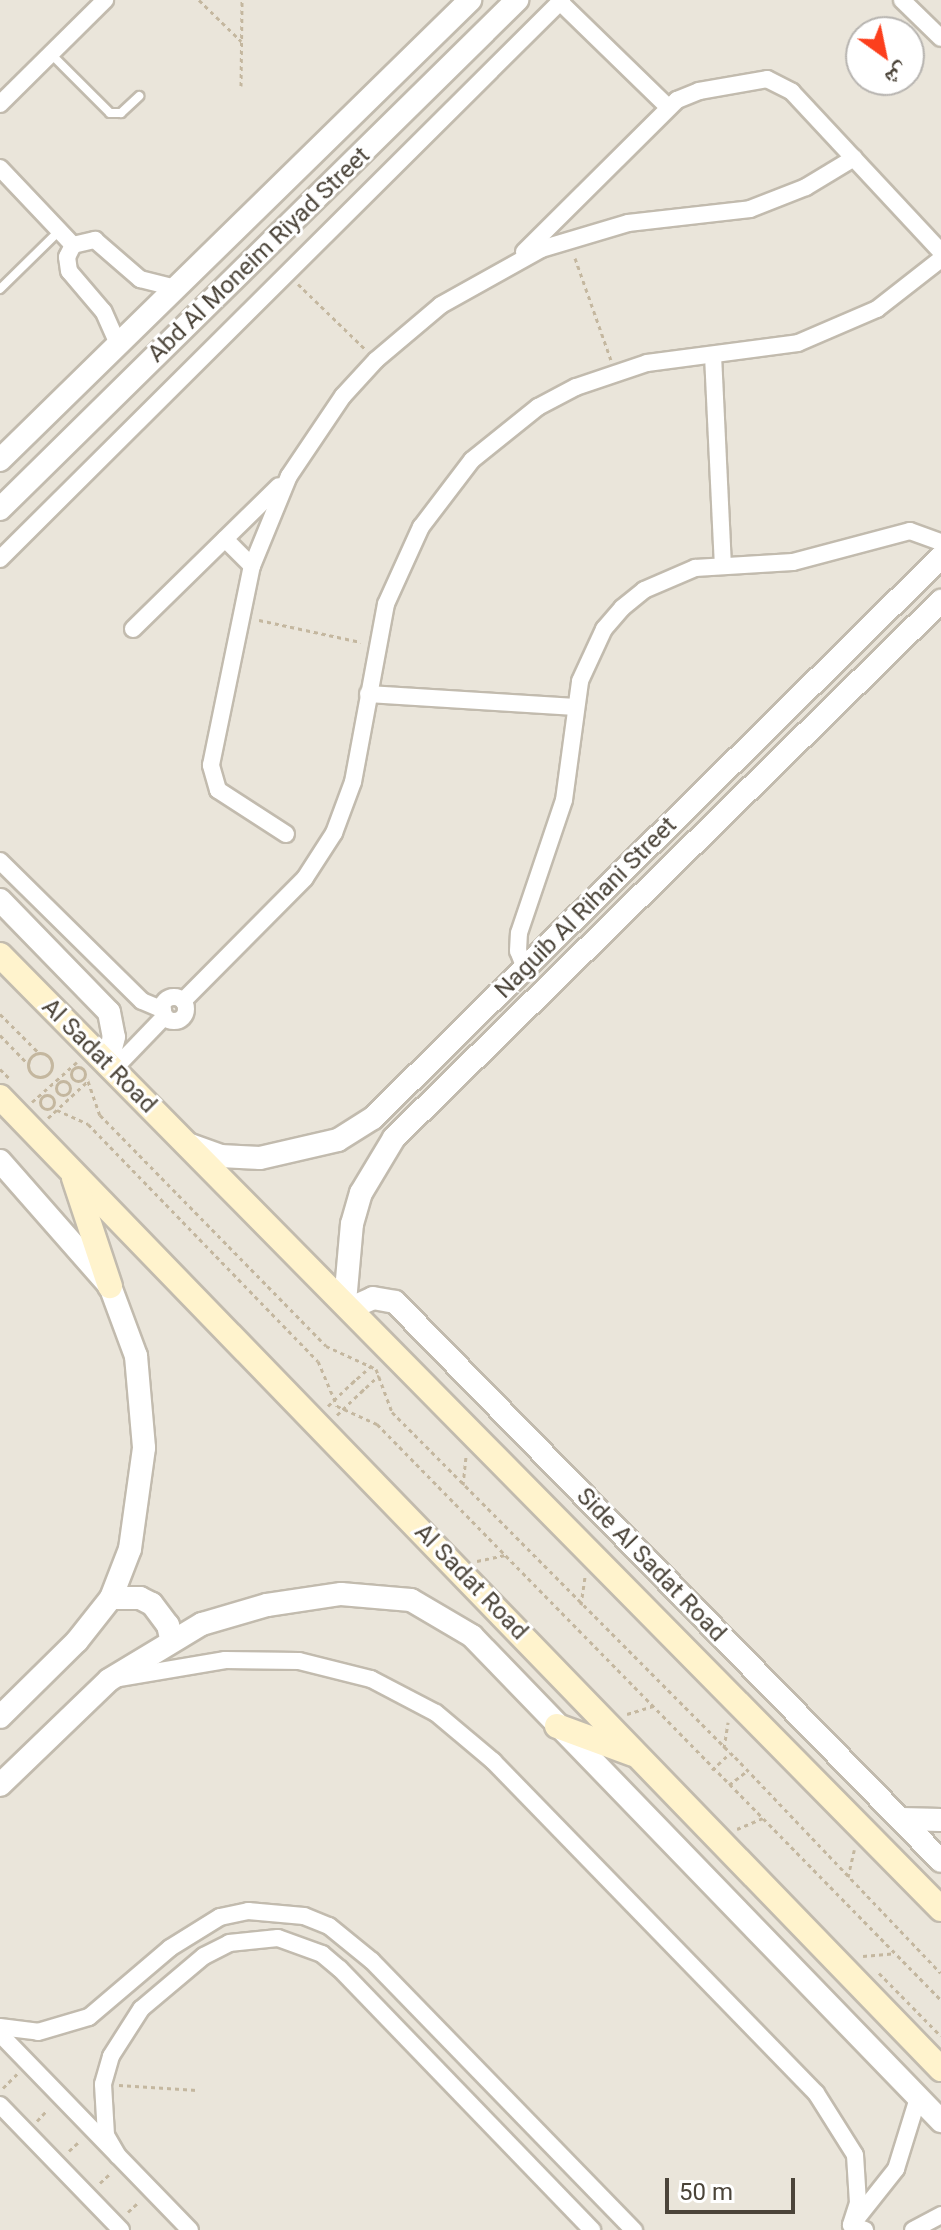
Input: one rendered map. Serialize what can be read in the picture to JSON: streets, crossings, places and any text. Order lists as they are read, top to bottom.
{
  "streets": {
    "main road": ["Al Sadat Road"],
    "street": ["Abd Al Moneim Riyad Street", "Naguib Al Rihani Street", "Side Al Sadat Road"]
  },
  "crossings": [
    ["Naguib Al Rihani Street", "Al Sadat Road"],
    ["Naguib Al Rihani Street", "Side Al Sadat Road"],
    ["Al Sadat Road", "Side Al Sadat Road"]
  ],
  "scale_bar": "50 m",
  "north": "bottom right"
}
